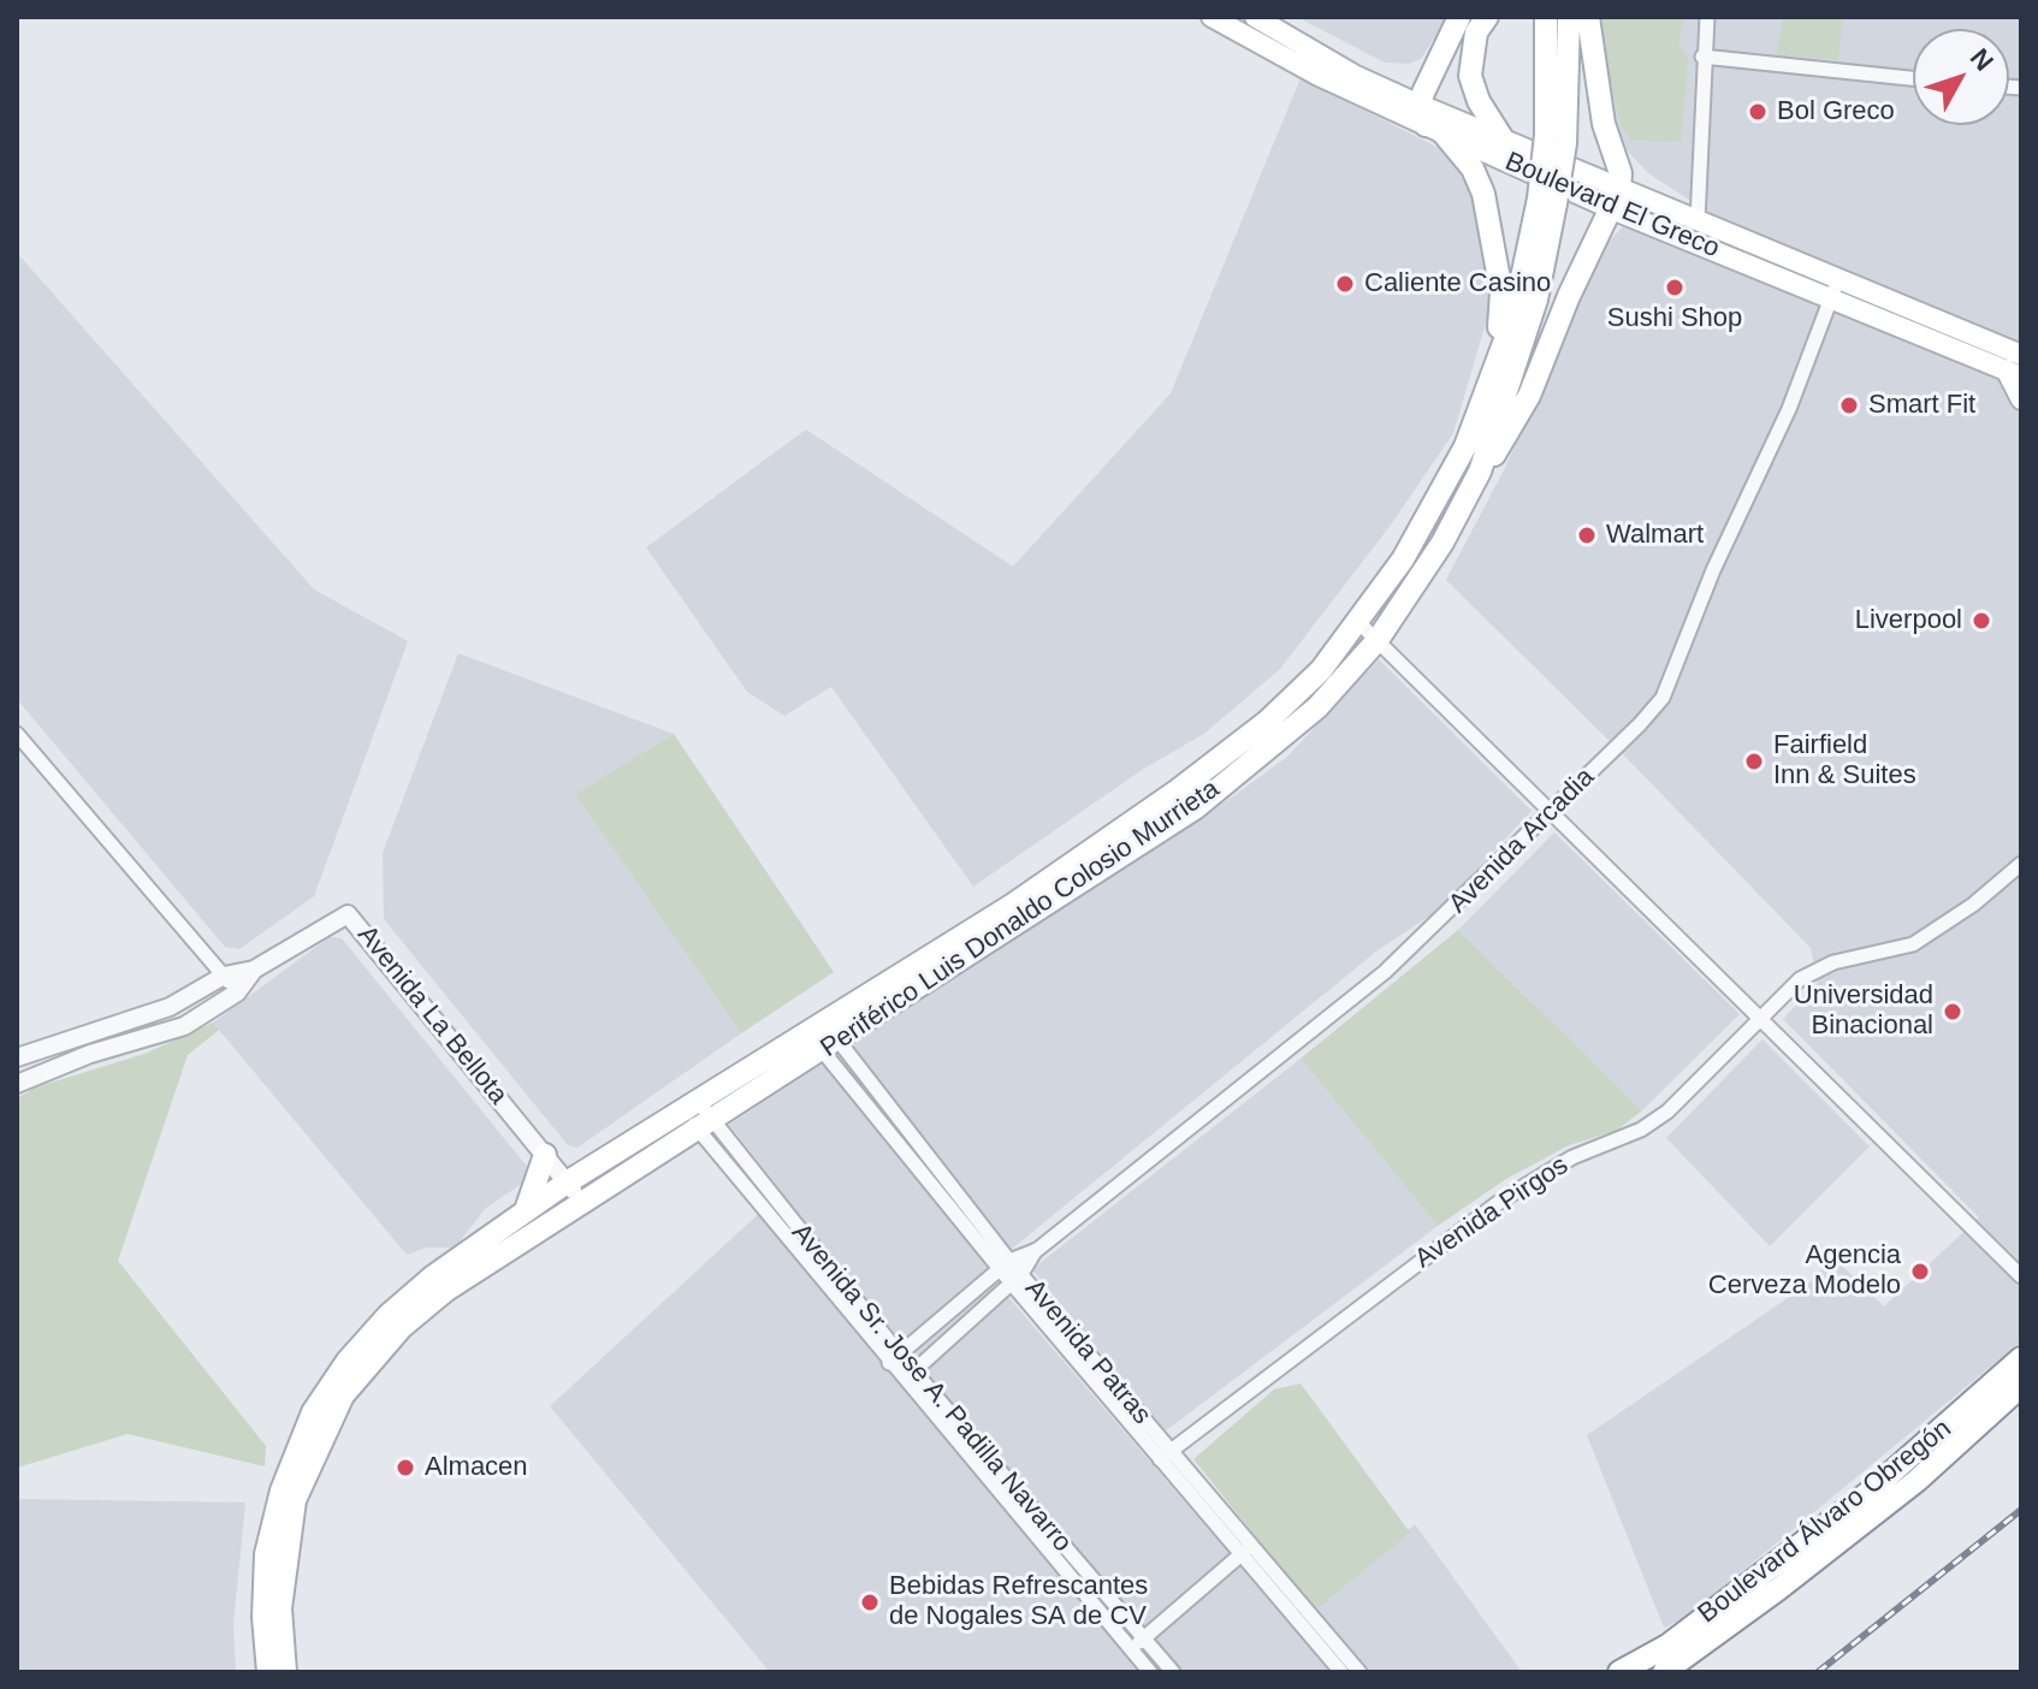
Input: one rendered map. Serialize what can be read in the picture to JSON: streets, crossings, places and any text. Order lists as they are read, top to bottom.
{
  "streets": {
    "main road": ["Boulevard El Greco", "Periférico Luis Donaldo Colosio Murrieta", "Boulevard Álvaro Obregón"],
    "street": [
      "Avenida Arcadia",
      "Avenida La Bellota",
      "Avenida Pirgos",
      "Avenida Patras",
      "Avenida Sr. Jose A. Padilla Navarro"
    ]
  },
  "crossings": [
    ["Boulevard El Greco", "Avenida Arcadia"],
    ["Avenida Arcadia", "Avenida Patras"],
    ["Avenida Arcadia", "Avenida Sr. Jose A. Padilla Navarro"],
    ["Periférico Luis Donaldo Colosio Murrieta", "Avenida La Bellota"],
    ["Periférico Luis Donaldo Colosio Murrieta", "Avenida Patras"],
    ["Periférico Luis Donaldo Colosio Murrieta", "Avenida Sr. Jose A. Padilla Navarro"],
    ["Avenida Pirgos", "Avenida Patras"]
  ],
  "places": [
    "Bol Greco",
    "Caliente Casino",
    "Sushi Shop",
    "Smart Fit",
    "Walmart",
    "Liverpool",
    "Fairfield Inn & Suites",
    "Universidad Binacional",
    "Agencia Cerveza Modelo",
    "Almacen",
    "Bebidas Refrescantes de Nogales SA de CV"
  ],
  "north": "top right"
}
